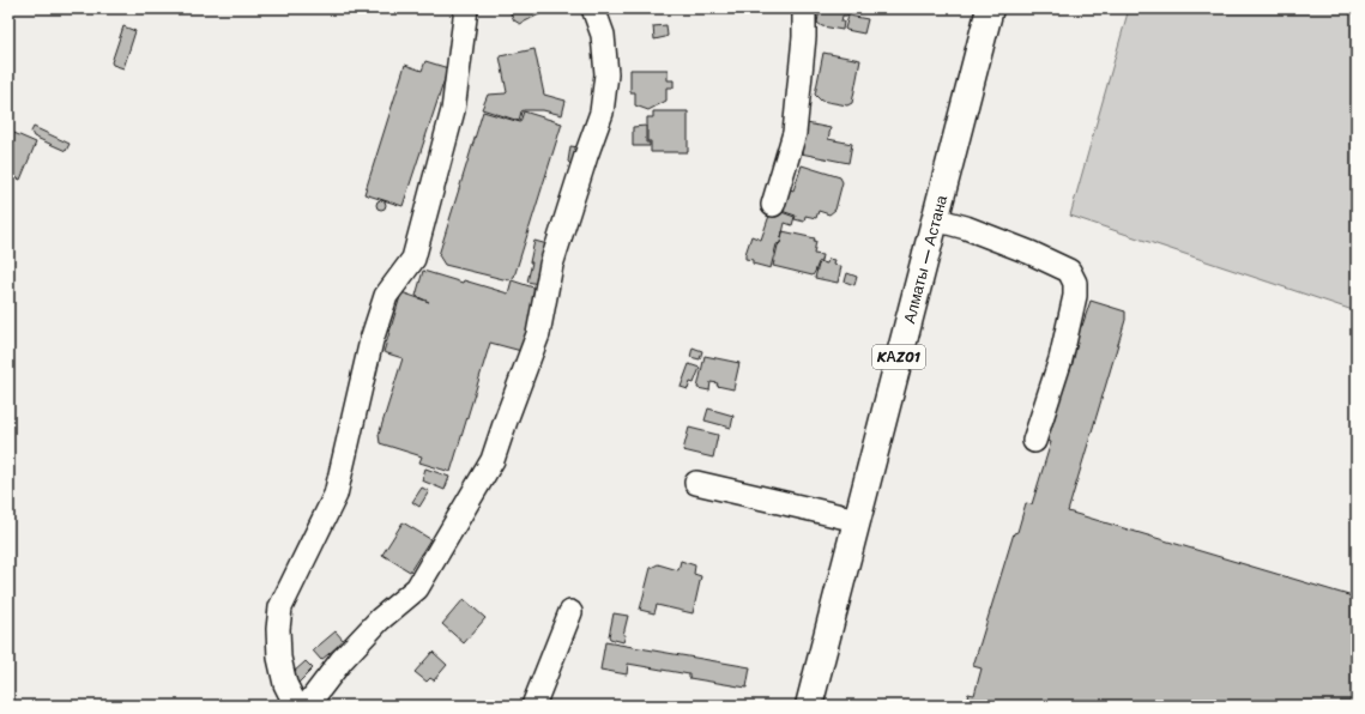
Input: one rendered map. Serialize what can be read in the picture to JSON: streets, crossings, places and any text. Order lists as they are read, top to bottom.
{
  "streets": {
    "highway": ["Алматы — Астана", "KАZ01"]
  }
}
